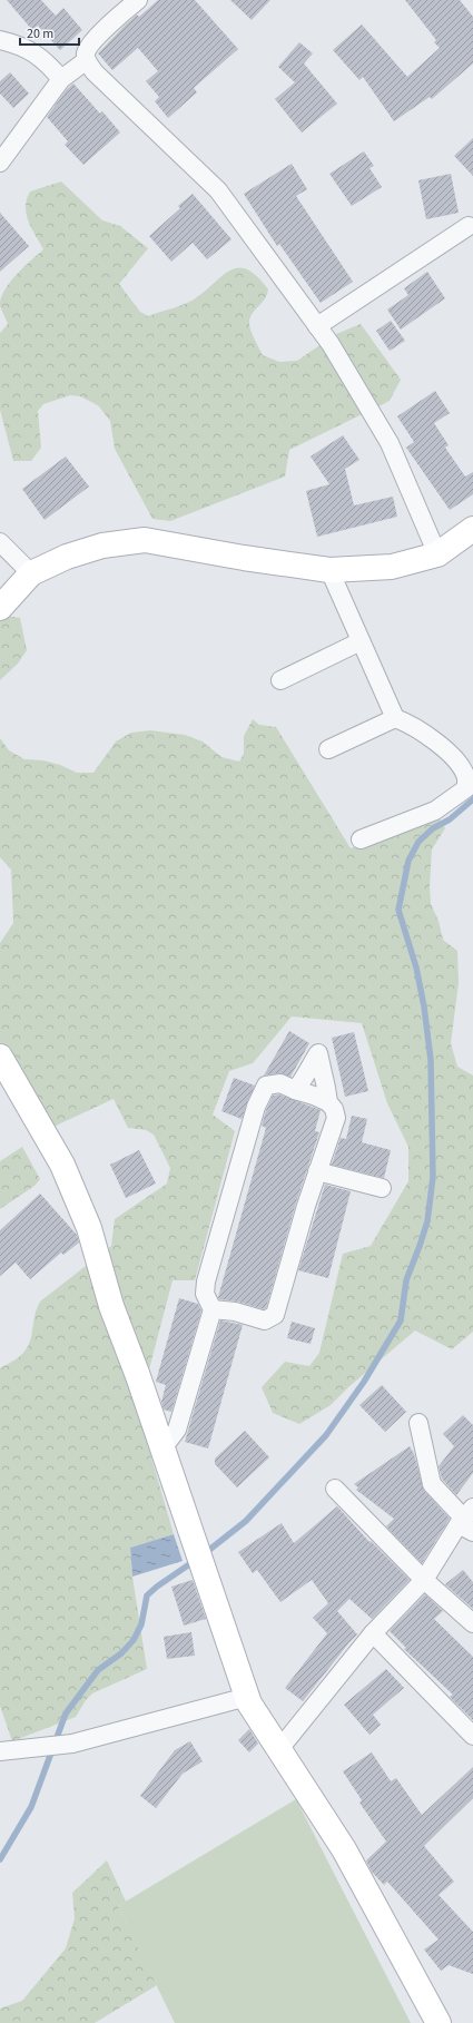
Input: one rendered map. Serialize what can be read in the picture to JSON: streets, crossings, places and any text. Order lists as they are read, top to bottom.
{
  "scale_bar": "20 m"
}
